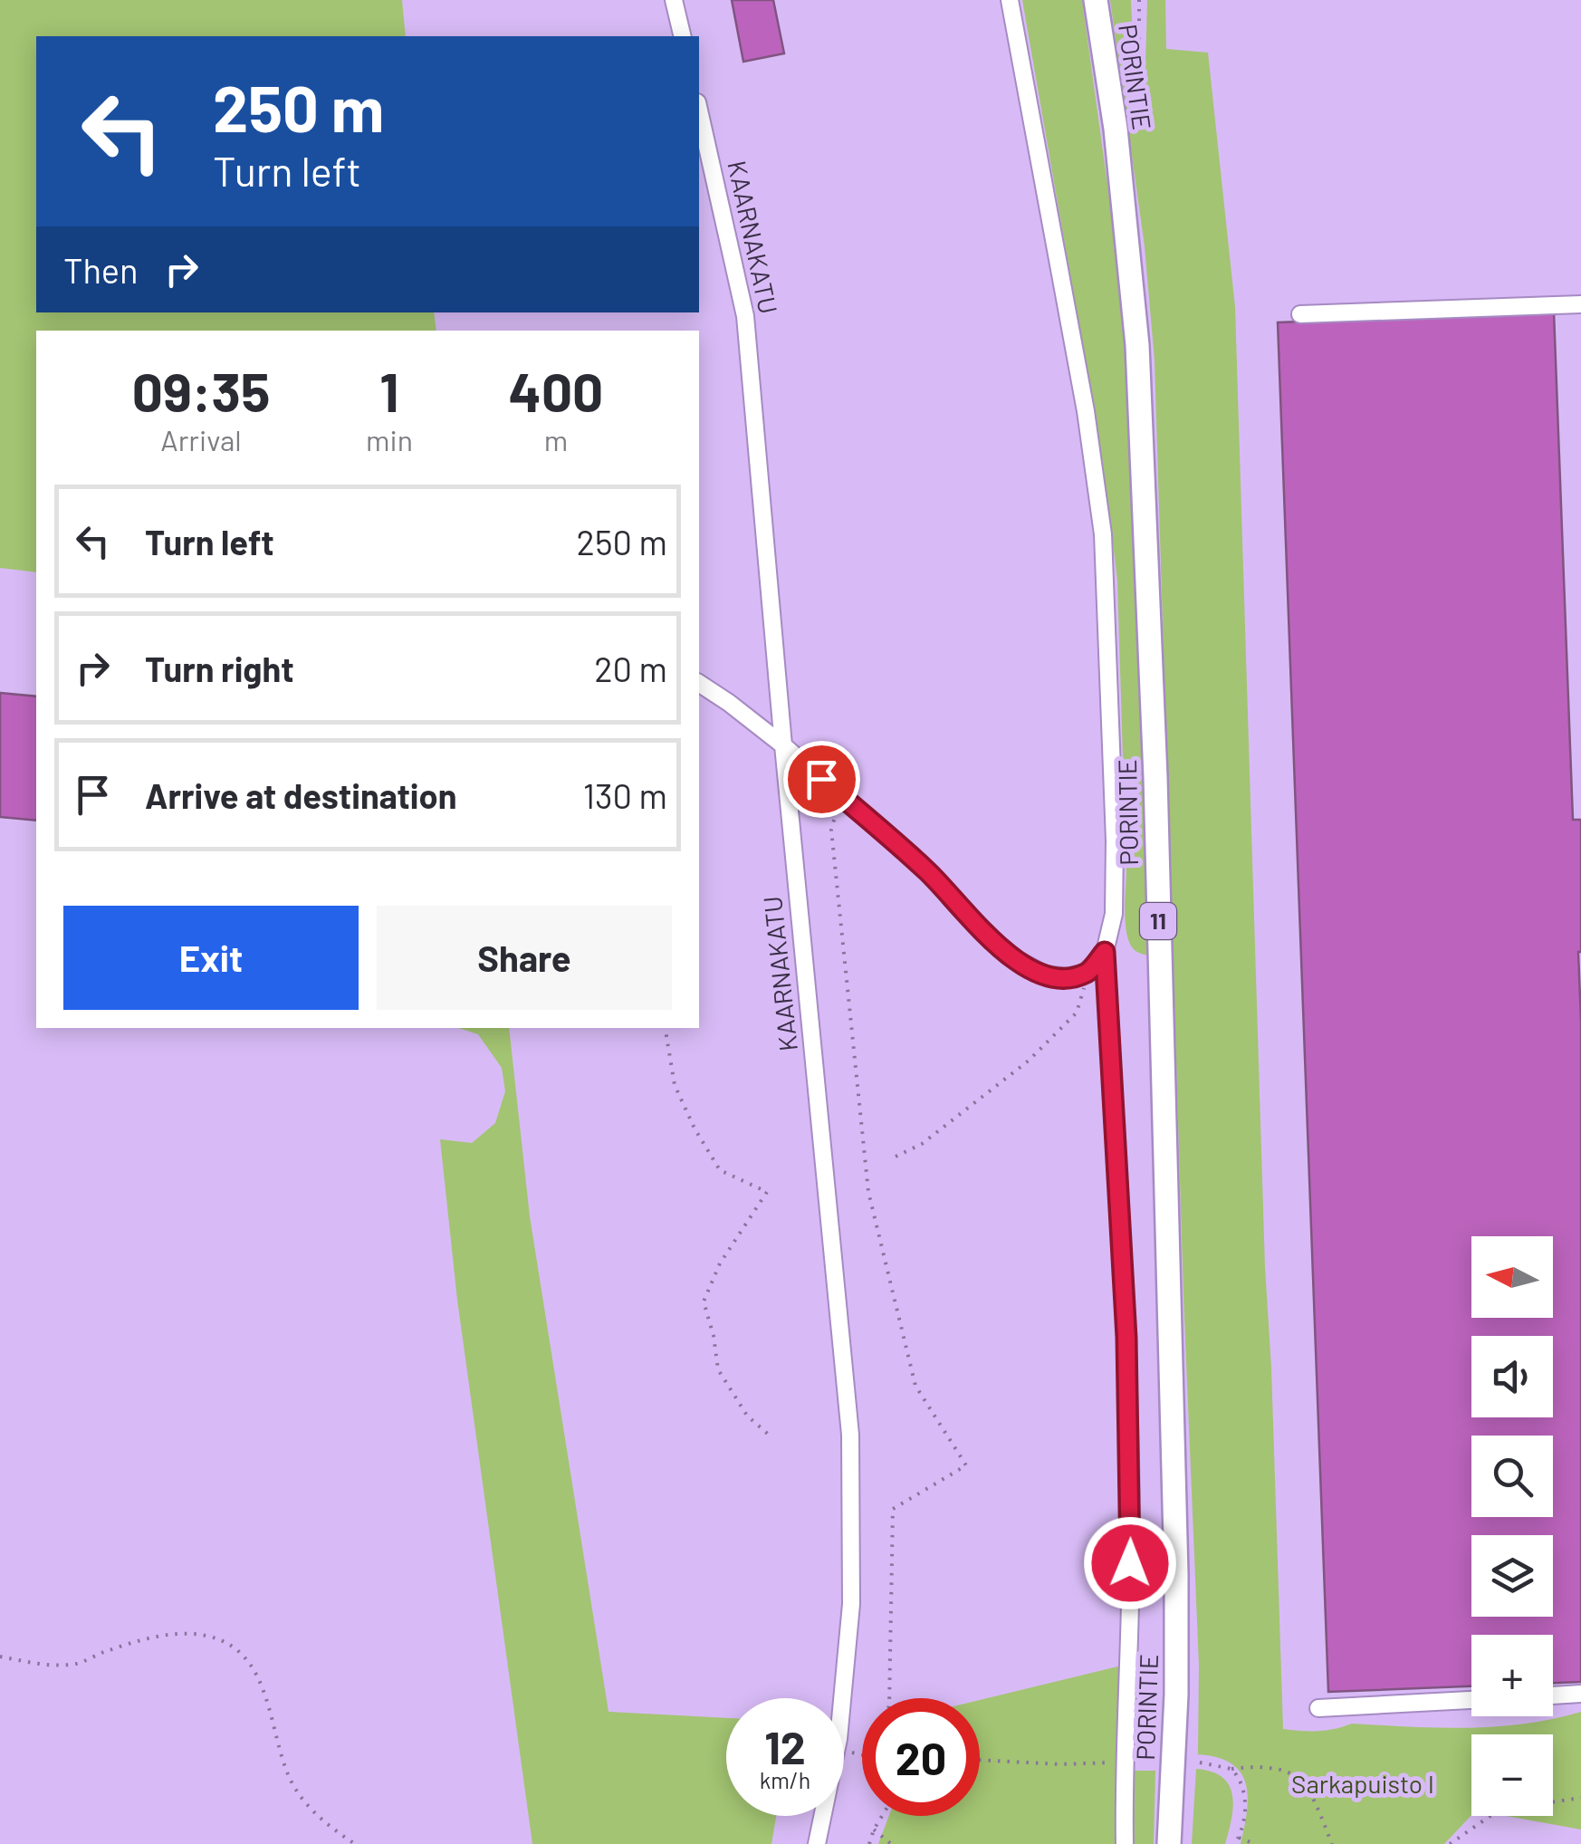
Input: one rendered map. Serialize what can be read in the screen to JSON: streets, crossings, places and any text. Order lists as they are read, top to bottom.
{
  "streets": {
    "highway": ["PORINTIE", "11"],
    "street": ["KAARNAKATU"]
  },
  "parks": ["Sarkapuisto I"],
  "north": "left",
  "page": {
    "turn": ["250 m", "Turn left"],
    "then": "Then",
    "eta": [
      "09:35",
      "Arrival",
      "1",
      "min",
      "400",
      "m"
    ],
    "list": [
      {
        "name": "Turn left",
        "value": "250 m"
      },
      {
        "name": "Turn right",
        "value": "20 m"
      },
      {
        "name": "Arrive at destination",
        "value": "130 m"
      }
    ],
    "buttons": ["Exit", "Share"],
    "map_buttons": ["+", "−"],
    "speed": "12 km/h",
    "limit": "20"
  }
}
